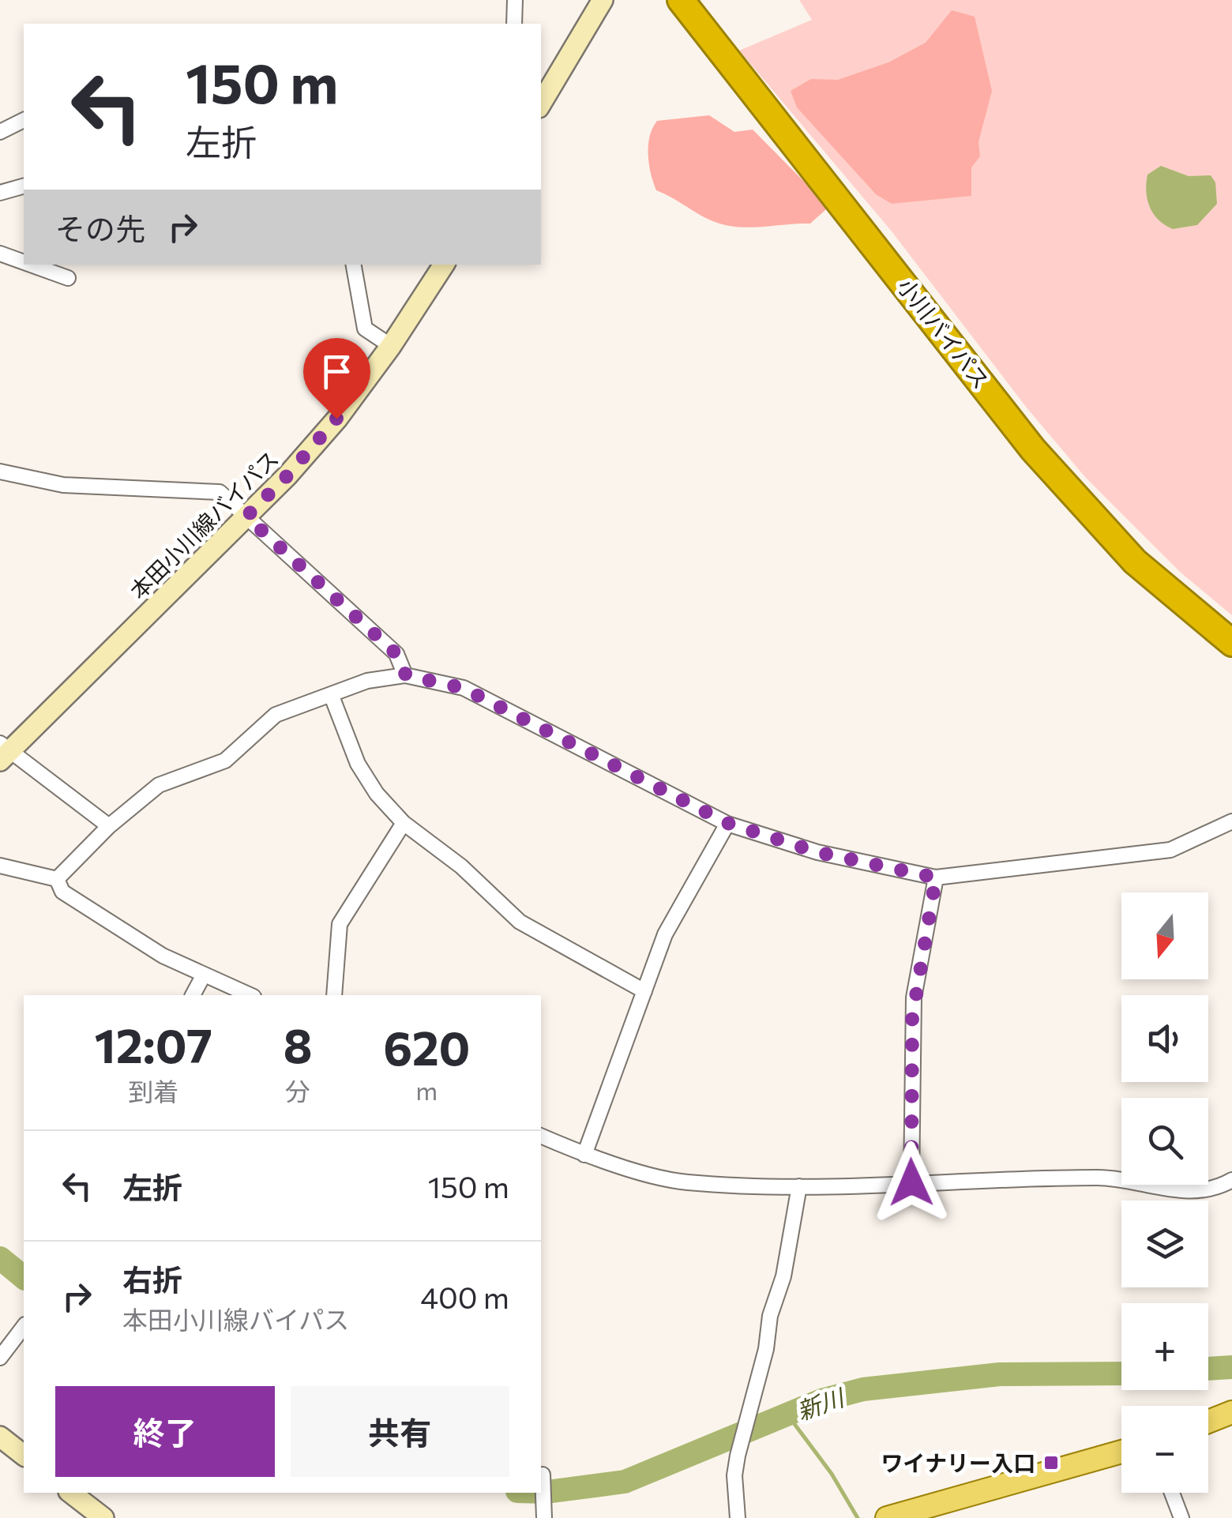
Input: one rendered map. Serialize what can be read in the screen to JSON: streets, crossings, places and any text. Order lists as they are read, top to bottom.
{
  "streets": {
    "highway": ["小川バイパス"],
    "main road": ["本田小川線バイパス"]
  },
  "water": ["新川"],
  "places": {
    "transit": ["ワイナリー入口"]
  },
  "north": "bottom",
  "page": {
    "turn": ["150 m", "左折"],
    "then": "その先",
    "map_buttons": ["+", "−"],
    "eta": [
      "12:07",
      "到着",
      "8",
      "分",
      "620",
      "m"
    ],
    "list": [
      {
        "name": "左折",
        "value": "150 m"
      },
      {
        "name": "右折",
        "note": "本田小川線バイパス",
        "value": "400 m"
      }
    ],
    "buttons": ["終了", "共有"]
  }
}
